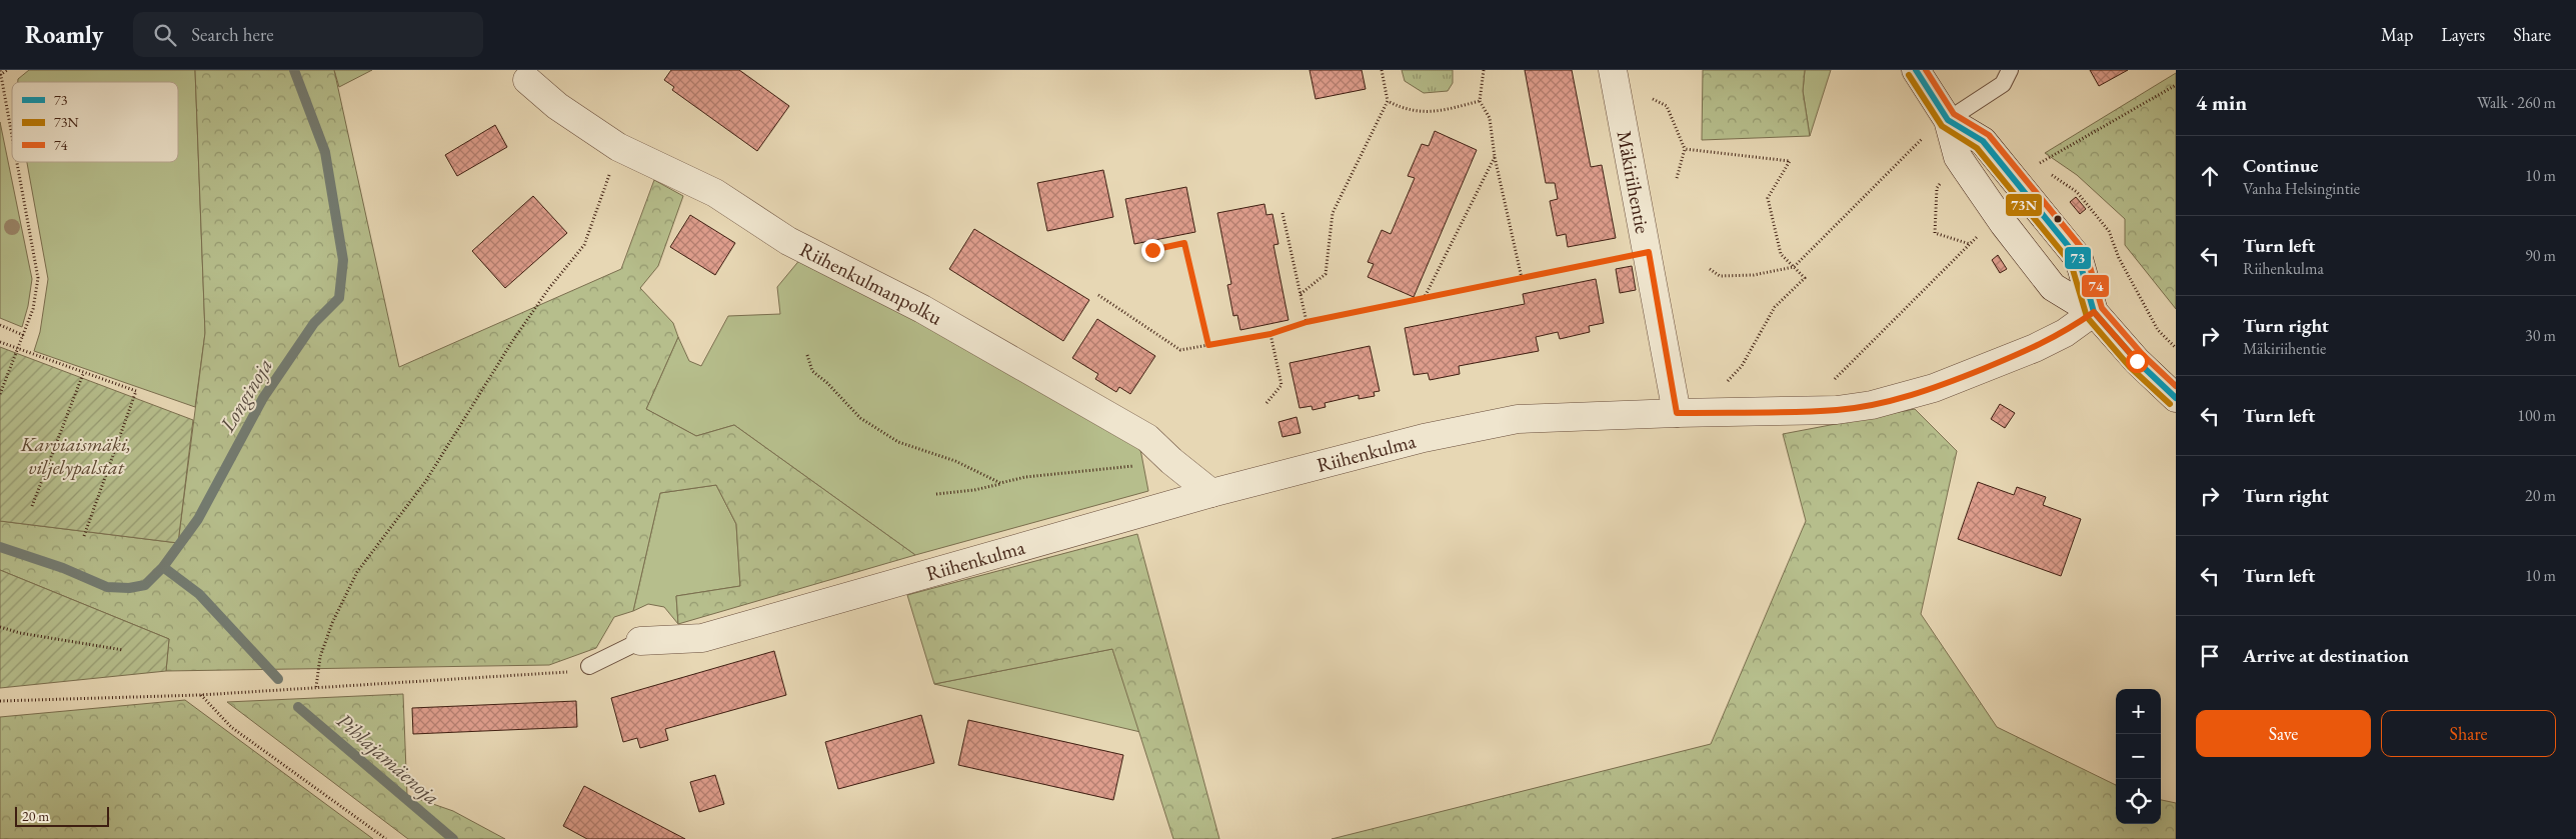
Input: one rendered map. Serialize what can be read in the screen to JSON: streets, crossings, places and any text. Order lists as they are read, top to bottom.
{
  "streets": {
    "street": ["Mäkiriihentie", "Riihenkulmanpolku", "Riihenkulma"]
  },
  "crossings": [
    ["Mäkiriihentie", "Riihenkulma"],
    ["Riihenkulmanpolku", "Riihenkulma"]
  ],
  "water": ["Longinoja", "Pihlajamäenoja"],
  "parks": ["Karviaismäki, viljelypalstat"],
  "lines": ["transit line 73", "transit line 74", "transit line 73N"],
  "legend": ["73", "73N", "74"],
  "scale_bar": "20 m",
  "page": {
    "header": "Roamly",
    "search": "Search here",
    "nav": ["Map", "Layers", "Share"],
    "heading": ["4 min", "Walk · 260 m"],
    "list": [
      ["Continue", "Vanha Helsingintie", "10 m"],
      ["Turn left", "Riihenkulma", "90 m"],
      ["Turn right", "Mäkiriihentie", "30 m"],
      ["Turn left", "100 m"],
      ["Turn right", "20 m"],
      ["Turn left", "10 m"],
      "Arrive at destination"
    ],
    "map_buttons": ["+", "−"],
    "buttons": ["Save", "Share"],
    "scale": "20 m"
  }
}
